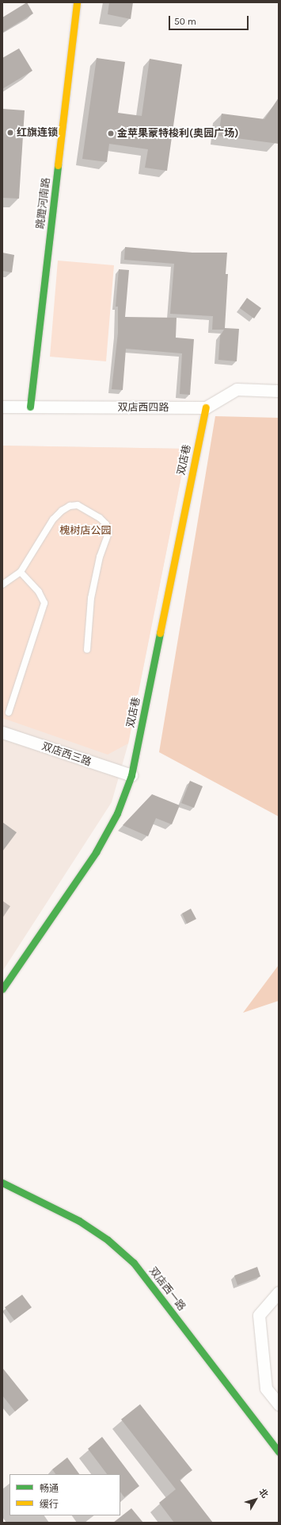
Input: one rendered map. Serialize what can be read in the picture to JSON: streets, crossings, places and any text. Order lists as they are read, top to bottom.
{
  "streets": {
    "street": [
      "跳蹬河南路",
      "双店西四路",
      "双店巷",
      "双店西三路",
      "双店西一路"
    ]
  },
  "crossings": [
    ["跳蹬河南路", "双店西四路"],
    ["双店西四路", "双店巷"],
    ["双店巷", "双店西三路"]
  ],
  "parks": ["槐树店公园"],
  "places": ["红旗连锁", "金苹果蒙特梭利(奥园广场)"],
  "legend": ["畅通", "缓行"],
  "scale_bar": "50 m",
  "north": "top right"
}
